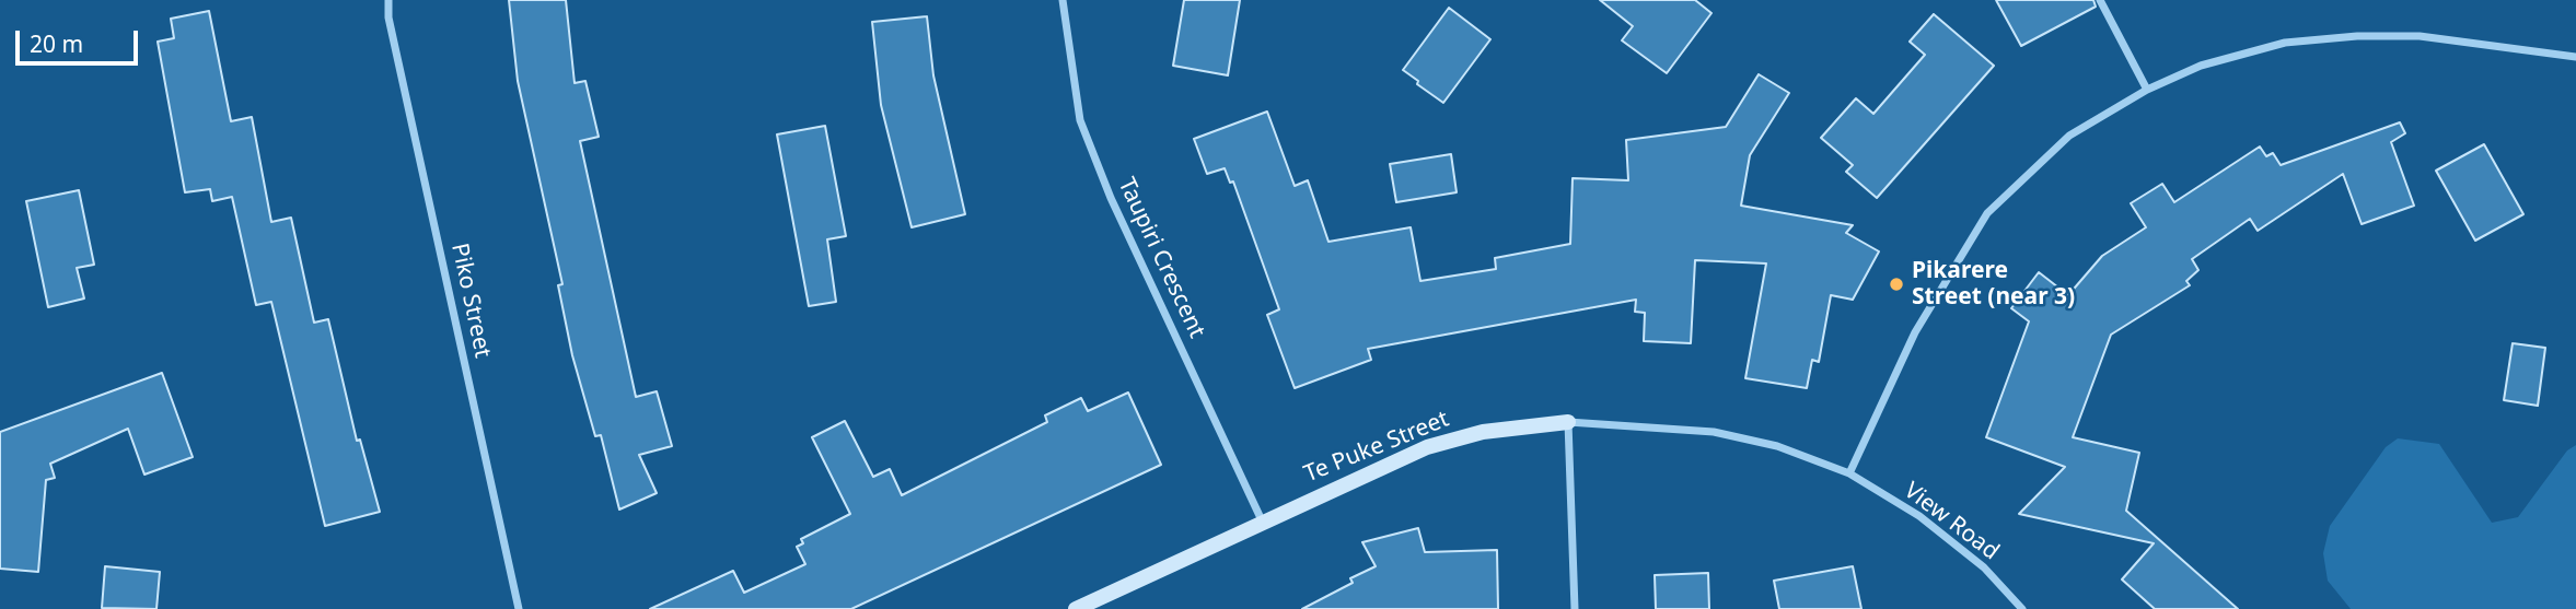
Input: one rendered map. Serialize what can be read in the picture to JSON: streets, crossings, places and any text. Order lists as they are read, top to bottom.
{
  "streets": {
    "street": [
      "Taupiri Crescent",
      "Piko Street",
      "Te Puke Street",
      "View Road"
    ]
  },
  "crossings": [
    ["Taupiri Crescent", "Te Puke Street"],
    ["Te Puke Street", "View Road"]
  ],
  "places": ["Pikarere Street (near 3)"],
  "scale_bar": "20 m"
}
